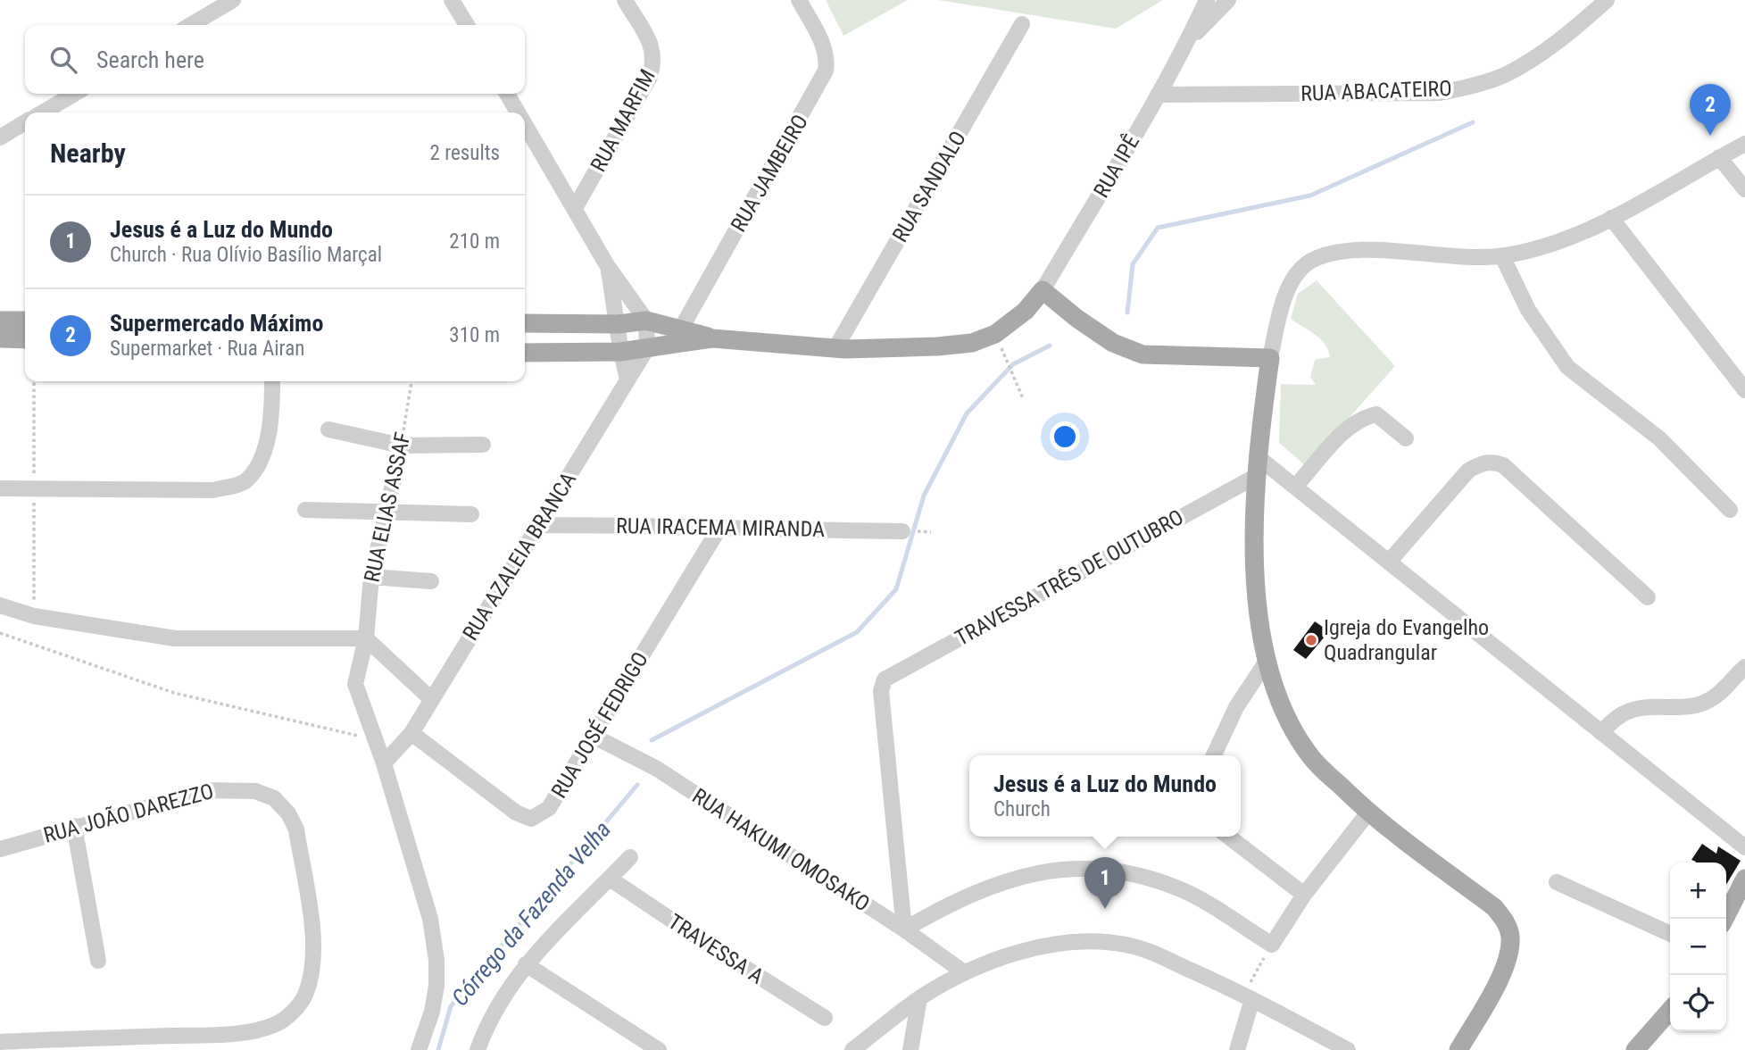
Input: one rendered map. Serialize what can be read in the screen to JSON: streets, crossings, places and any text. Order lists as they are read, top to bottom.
{
  "streets": {
    "street": [
      "RUA ABACATEIRO",
      "RUA MARFIM",
      "RUA IPÊ",
      "RUA JAMBEIRO",
      "RUA SANDALO",
      "RUA ELIAS ASSAF",
      "RUA IRACEMA MIRANDA",
      "RUA AZALEIA BRANCA",
      "TRAVESSA TRÊS DE OUTUBRO",
      "RUA JOSÉ FEDRIGO",
      "RUA JOÃO DAREZZO",
      "RUA HAKUMI OMOSAKO",
      "TRAVESSA A"
    ]
  },
  "crossings": [
    ["RUA ABACATEIRO", "RUA IPÊ"],
    ["RUA ELIAS ASSAF", "RUA AZALEIA BRANCA"],
    ["RUA IRACEMA MIRANDA", "RUA AZALEIA BRANCA"],
    ["RUA IRACEMA MIRANDA", "RUA JOSÉ FEDRIGO"],
    ["RUA AZALEIA BRANCA", "RUA JOSÉ FEDRIGO"],
    ["TRAVESSA TRÊS DE OUTUBRO", "RUA HAKUMI OMOSAKO"],
    ["RUA JOSÉ FEDRIGO", "RUA HAKUMI OMOSAKO"]
  ],
  "water": ["Córrego da Fazenda Velha"],
  "places": ["Igreja do Evangelho Quadrangular"],
  "page": {
    "search": "Search here",
    "pins": ["2", "1"],
    "heading": ["Nearby", "2 results"],
    "list": [
      {
        "mark": "1",
        "name": "Jesus é a Luz do Mundo",
        "note": "Church · Rua Olívio Basílio Marçal",
        "value": "210 m"
      },
      {
        "mark": "2",
        "name": "Supermercado Máximo",
        "note": "Supermarket · Rua Airan",
        "value": "310 m"
      }
    ],
    "popup": ["Jesus é a Luz do Mundo", "Church"],
    "map_buttons": ["+", "−"]
  }
}
